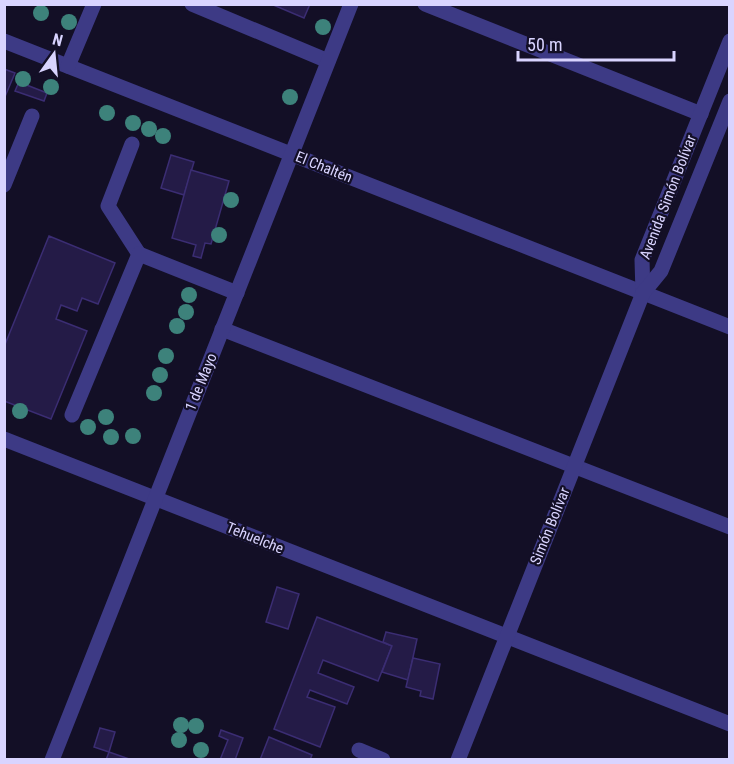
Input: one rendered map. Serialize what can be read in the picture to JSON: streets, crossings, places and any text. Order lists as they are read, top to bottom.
{
  "streets": {
    "street": [
      "El Chaltén",
      "Avenida Simón Bolívar",
      "1 de Mayo",
      "Simón Bolívar",
      "Tehuelche"
    ]
  },
  "crossings": [
    ["El Chaltén", "Avenida Simón Bolívar"],
    ["El Chaltén", "1 de Mayo"],
    ["El Chaltén", "Simón Bolívar"],
    ["Avenida Simón Bolívar", "Simón Bolívar"],
    ["1 de Mayo", "Tehuelche"],
    ["Simón Bolívar", "Tehuelche"]
  ],
  "scale_bar": "50 m",
  "north": "top"
}
